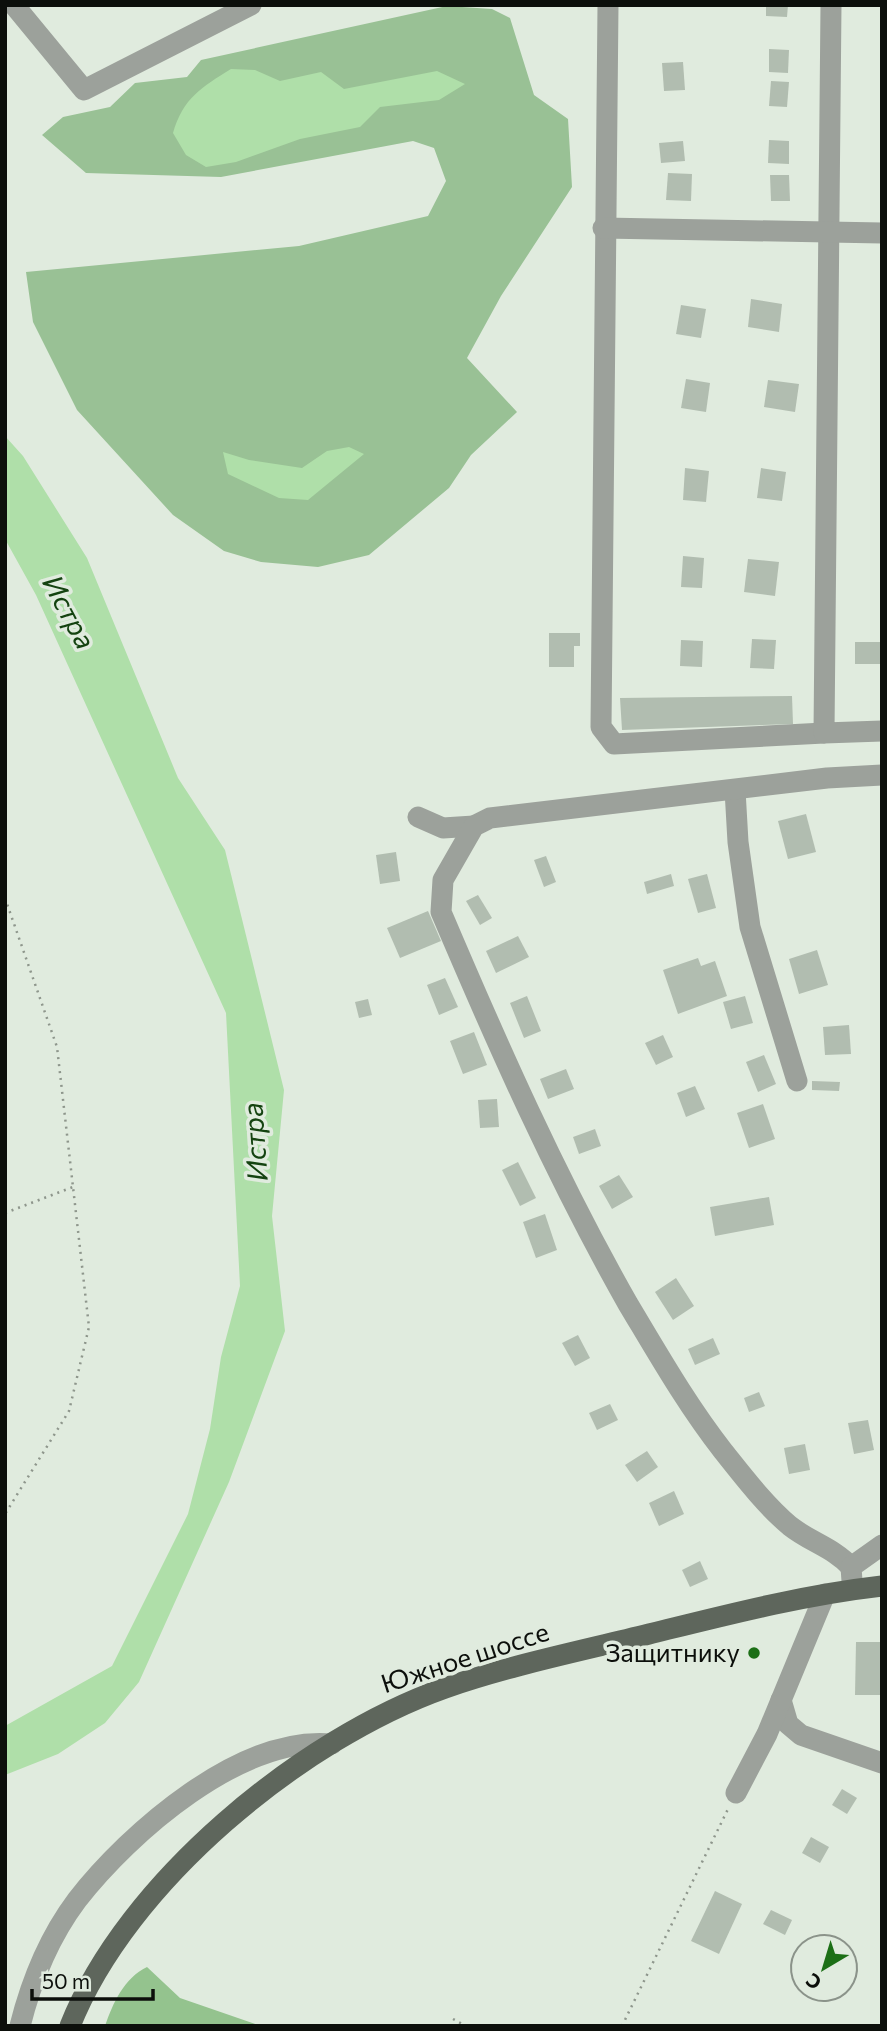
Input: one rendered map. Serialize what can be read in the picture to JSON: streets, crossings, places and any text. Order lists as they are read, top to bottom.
{
  "streets": {
    "main road": ["Южное шоссе"]
  },
  "water": ["Истра"],
  "places": ["Защитнику"],
  "scale_bar": "50 m",
  "north": "bottom left"
}
